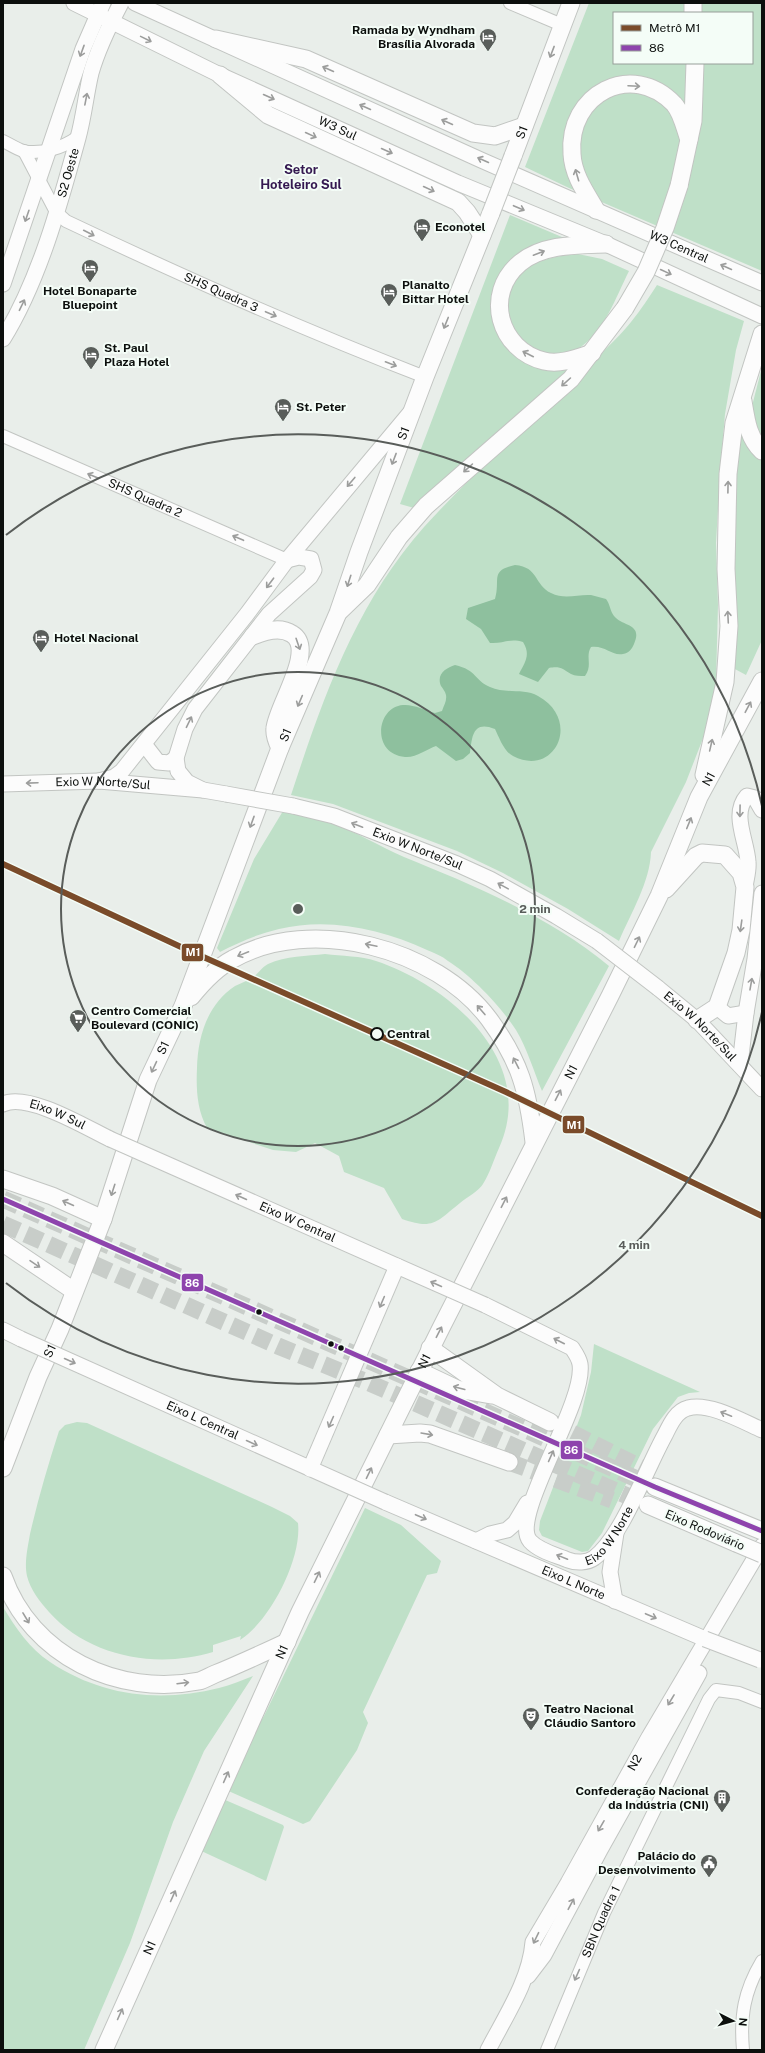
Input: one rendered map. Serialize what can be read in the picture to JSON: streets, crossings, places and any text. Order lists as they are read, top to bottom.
{
  "streets": {
    "highway": ["S1", "N1", "Eixo Rodoviário"],
    "main road": [
      "W3 Sul",
      "S2 Oeste",
      "W3 Central",
      "Exio W Norte/Sul",
      "Eixo W Sul",
      "Eixo W Central",
      "Eixo L Central",
      "Eixo W Norte",
      "Eixo L Norte",
      "N2"
    ],
    "street": ["SHS Quadra 3", "SHS Quadra 2", "SBN Quadra 1"]
  },
  "crossings": [
    ["W3 Sul", "S2 Oeste"],
    ["S1", "SHS Quadra 3"],
    ["S2 Oeste", "SHS Quadra 3"],
    ["Eixo W Sul", "Eixo W Central"],
    ["Eixo W Central", "Eixo W Norte"],
    ["Eixo L Central", "Eixo L Norte"]
  ],
  "one_way": [
    "SHS Quadra 3",
    "SHS Quadra 2",
    "N1",
    "Exio W Norte/Sul",
    "Eixo W Central",
    "Eixo L Central",
    "Eixo L Norte",
    "SBN Quadra 1"
  ],
  "districts": ["Setor Hoteleiro Sul"],
  "places": {
    "hotel": [
      "Ramada by Wyndham Brasília Alvorada",
      "Econotel",
      "Hotel Bonaparte Bluepoint",
      "Planalto Bittar Hotel",
      "St. Paul Plaza Hotel",
      "St. Peter",
      "Hotel Nacional"
    ],
    "supermarket": ["Centro Comercial Boulevard (CONIC)"],
    "other": ["Central"],
    "theatre": ["Teatro Nacional Cláudio Santoro"],
    "building": ["Confederação Nacional da Indústria (CNI)"],
    "public building": ["Palácio do Desenvolvimento"]
  },
  "lines": ["metro line M1", "transit line 86"],
  "legend": ["Metrô M1", "86"],
  "north": "right",
  "rings": ["2 min", "4 min"]
}
